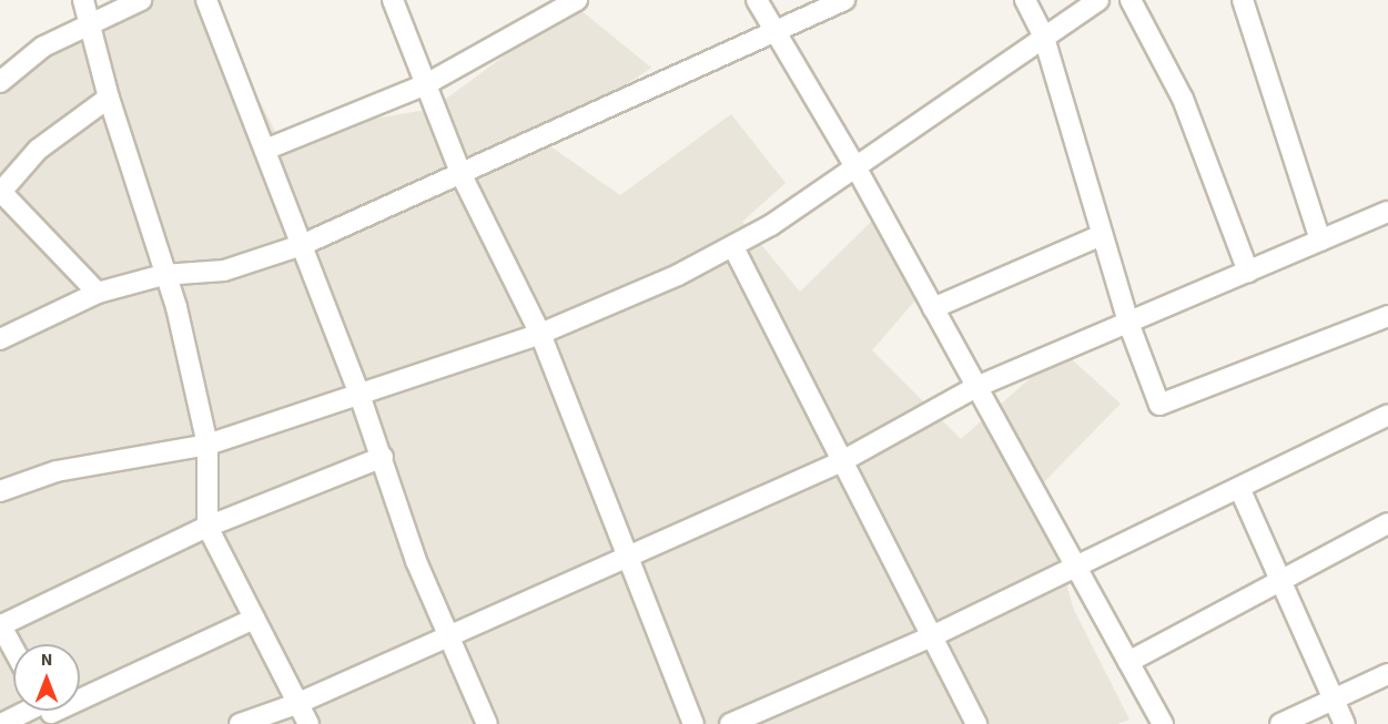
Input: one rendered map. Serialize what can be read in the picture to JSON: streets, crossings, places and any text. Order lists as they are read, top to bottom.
{
  "north": "top"
}
